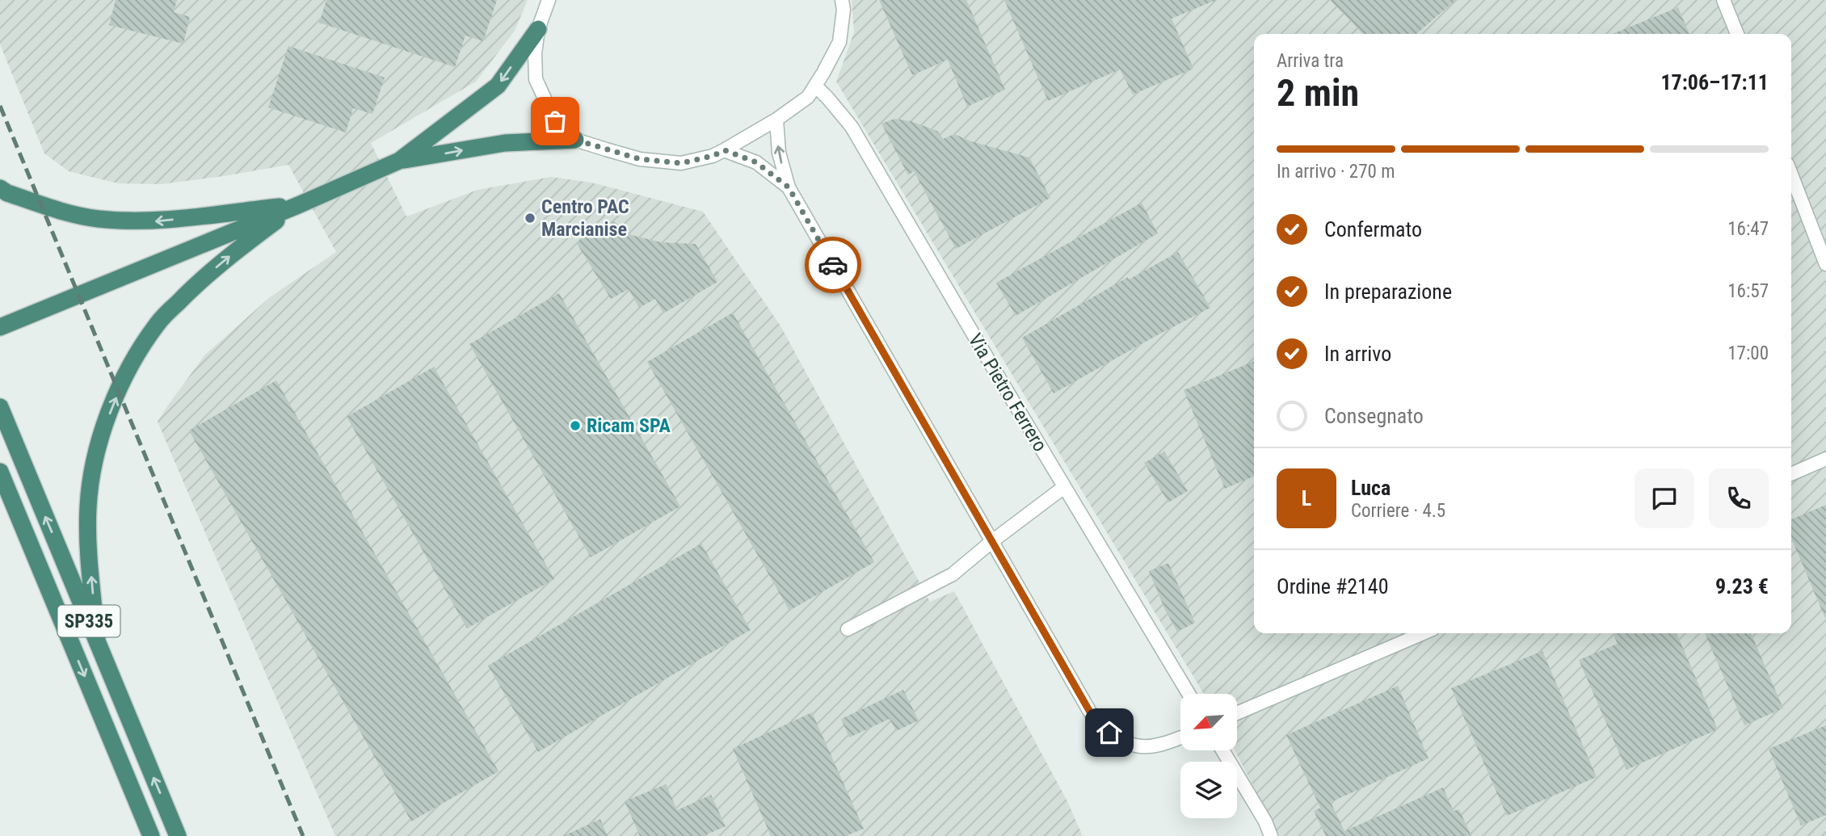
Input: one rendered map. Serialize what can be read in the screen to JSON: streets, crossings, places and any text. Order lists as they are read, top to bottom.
{
  "streets": {
    "highway": ["SP335"],
    "street": ["Via Pietro Ferrero"]
  },
  "places": ["Centro PAC Marcianise", "Ricam SPA"],
  "north": "bottom left",
  "page": {
    "heading": ["2 min", "Arriva tra", "17:06–17:11"],
    "panel": [
      "Luca",
      "Corriere · 4.5",
      "Ordine #2140",
      "9.23 €"
    ],
    "bar": "In arrivo · 270 m",
    "list": [
      ["Confermato", "16:47"],
      ["In preparazione", "16:57"],
      ["In arrivo", "17:00"],
      "Consegnato"
    ],
    "round": "L"
  }
}
